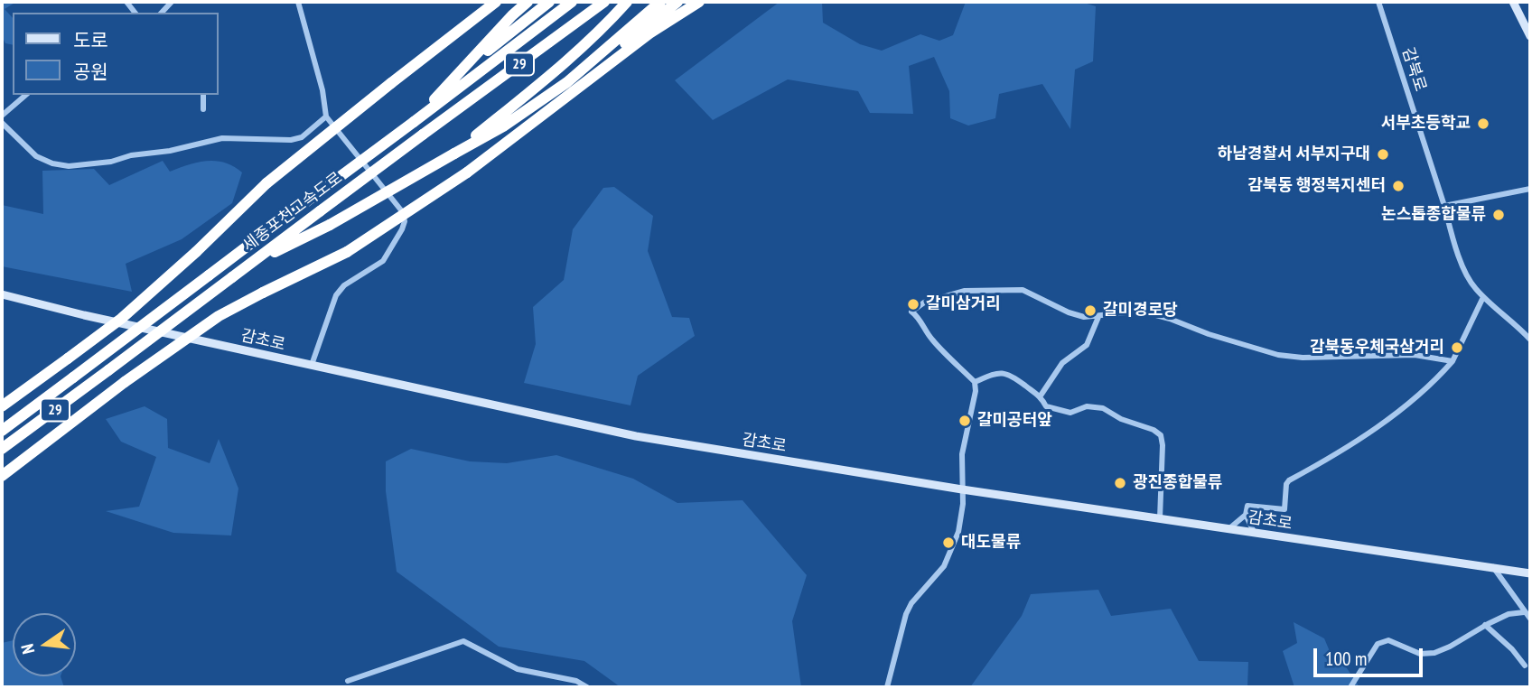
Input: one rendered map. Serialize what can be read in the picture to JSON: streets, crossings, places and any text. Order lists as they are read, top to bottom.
{
  "streets": {
    "highway": ["29", "세종포천고속도로"],
    "main road": ["감초로"],
    "street": ["감북로"]
  },
  "places": [
    "서부초등학교",
    "하남경찰서 서부지구대",
    "감북동 행정복지센터",
    "논스톱종합물류",
    "갈미삼거리",
    "갈미경로당",
    "감북동우체국삼거리",
    "갈미공터앞",
    "광진종합물류",
    "대도물류"
  ],
  "legend": ["도로", "공원"],
  "scale_bar": "100 m",
  "north": "left"
}
